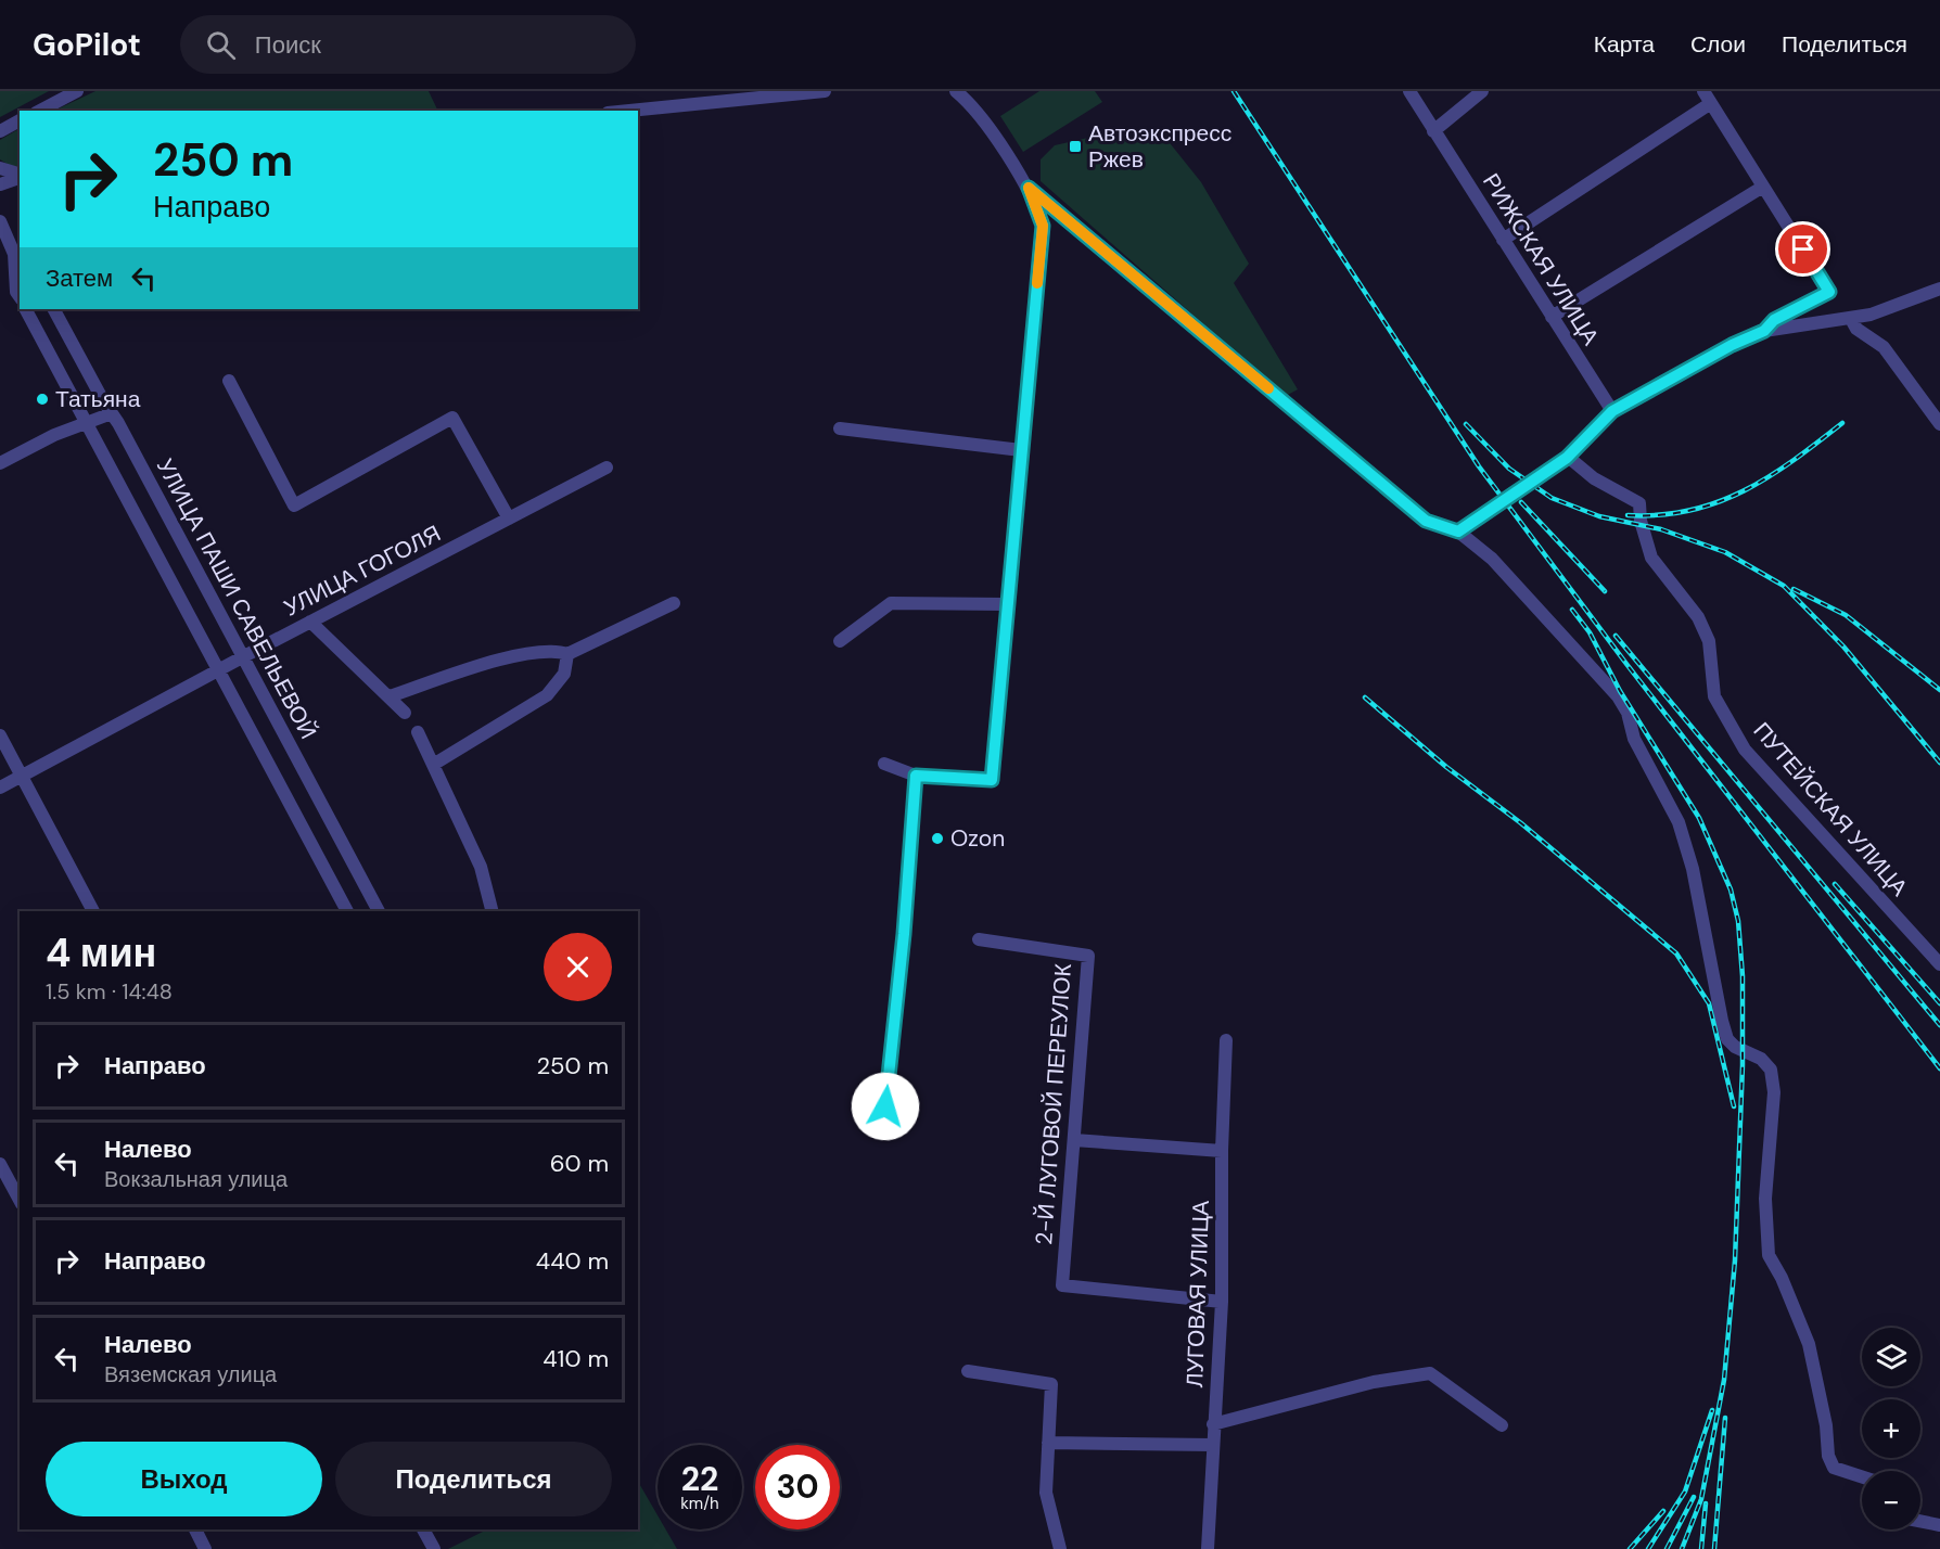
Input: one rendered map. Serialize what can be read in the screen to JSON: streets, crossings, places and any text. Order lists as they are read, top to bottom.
{
  "streets": {
    "street": [
      "РИЖСКАЯ УЛИЦА",
      "УЛИЦА ГОГОЛЯ",
      "УЛИЦА ПАШИ САВЕЛЬЕВОЙ",
      "ПУТЕЙСКАЯ УЛИЦА",
      "2-Й ЛУГОВОЙ ПЕРЕУЛОК",
      "ЛУГОВАЯ УЛИЦА"
    ]
  },
  "crossings": [
    ["УЛИЦА ГОГОЛЯ", "УЛИЦА ПАШИ САВЕЛЬЕВОЙ"],
    ["2-Й ЛУГОВОЙ ПЕРЕУЛОК", "ЛУГОВАЯ УЛИЦА"]
  ],
  "places": {
    "transit": ["Автоэкспресс Ржев"],
    "other": ["Татьяна", "Ozon"]
  },
  "page": {
    "header": "GoPilot",
    "search": "Поиск",
    "nav": ["Карта", "Слои", "Поделиться"],
    "turn": ["250 m", "Направо"],
    "then": "Затем",
    "heading": ["4 мин", "1.5 km · 14:48"],
    "list": [
      {
        "name": "Направо",
        "value": "250 m"
      },
      {
        "name": "Налево",
        "note": "Вокзальная улица",
        "value": "60 m"
      },
      {
        "name": "Направо",
        "value": "440 m"
      },
      {
        "name": "Налево",
        "note": "Вяземская улица",
        "value": "410 m"
      }
    ],
    "map_buttons": ["+", "−"],
    "buttons": ["Выход", "Поделиться"],
    "speed": "22 km/h",
    "limit": "30"
  }
}
